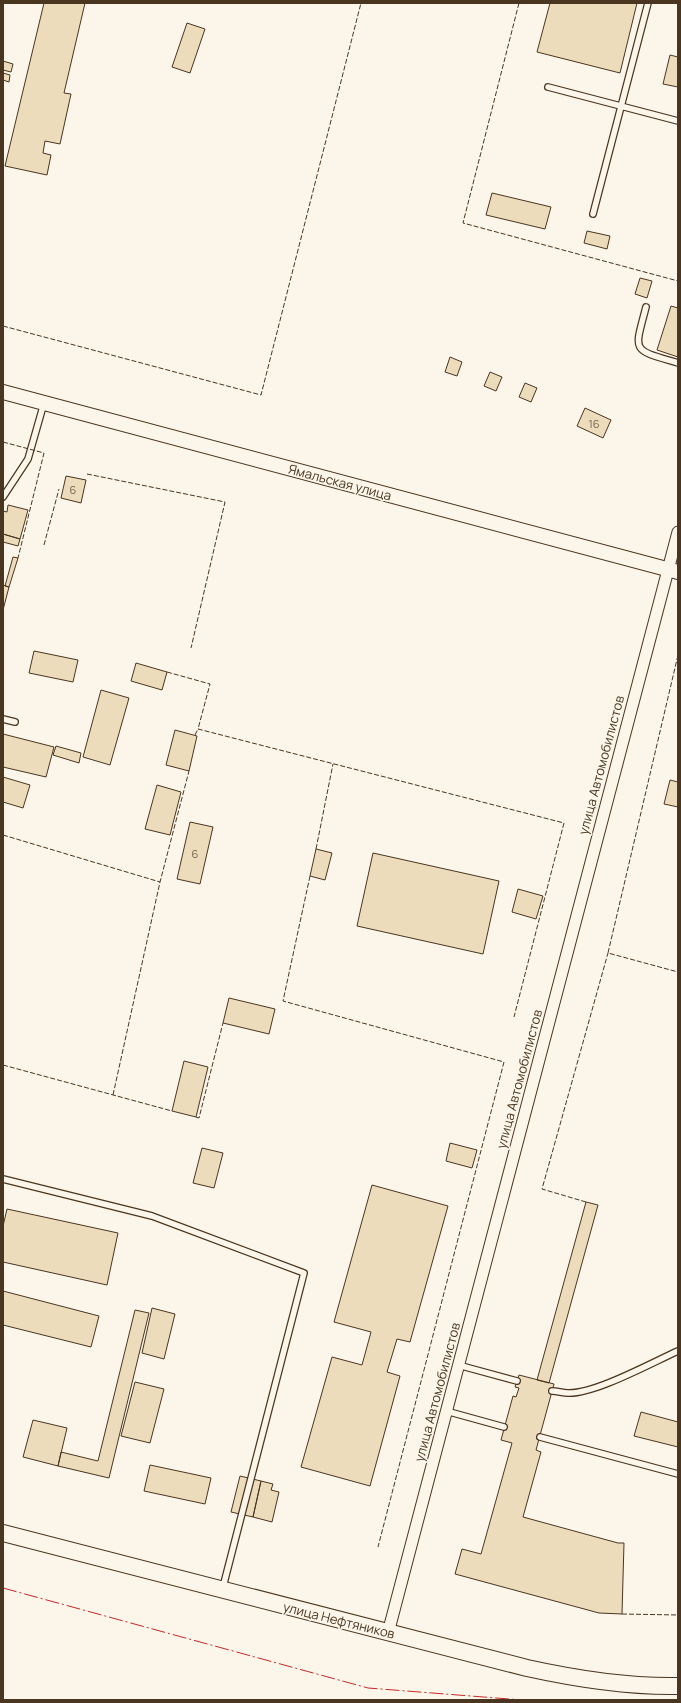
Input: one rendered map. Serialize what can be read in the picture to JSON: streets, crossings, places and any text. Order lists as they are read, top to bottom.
{
  "streets": {
    "main road": ["улица Нефтяников"],
    "street": ["Ямальская улица", "улица Автомобилистов"]
  },
  "crossings": [
    ["Ямальская улица", "улица Автомобилистов"],
    ["улица Автомобилистов", "улица Нефтяников"]
  ],
  "house_numbers": ["16", "6", "6"]
}
